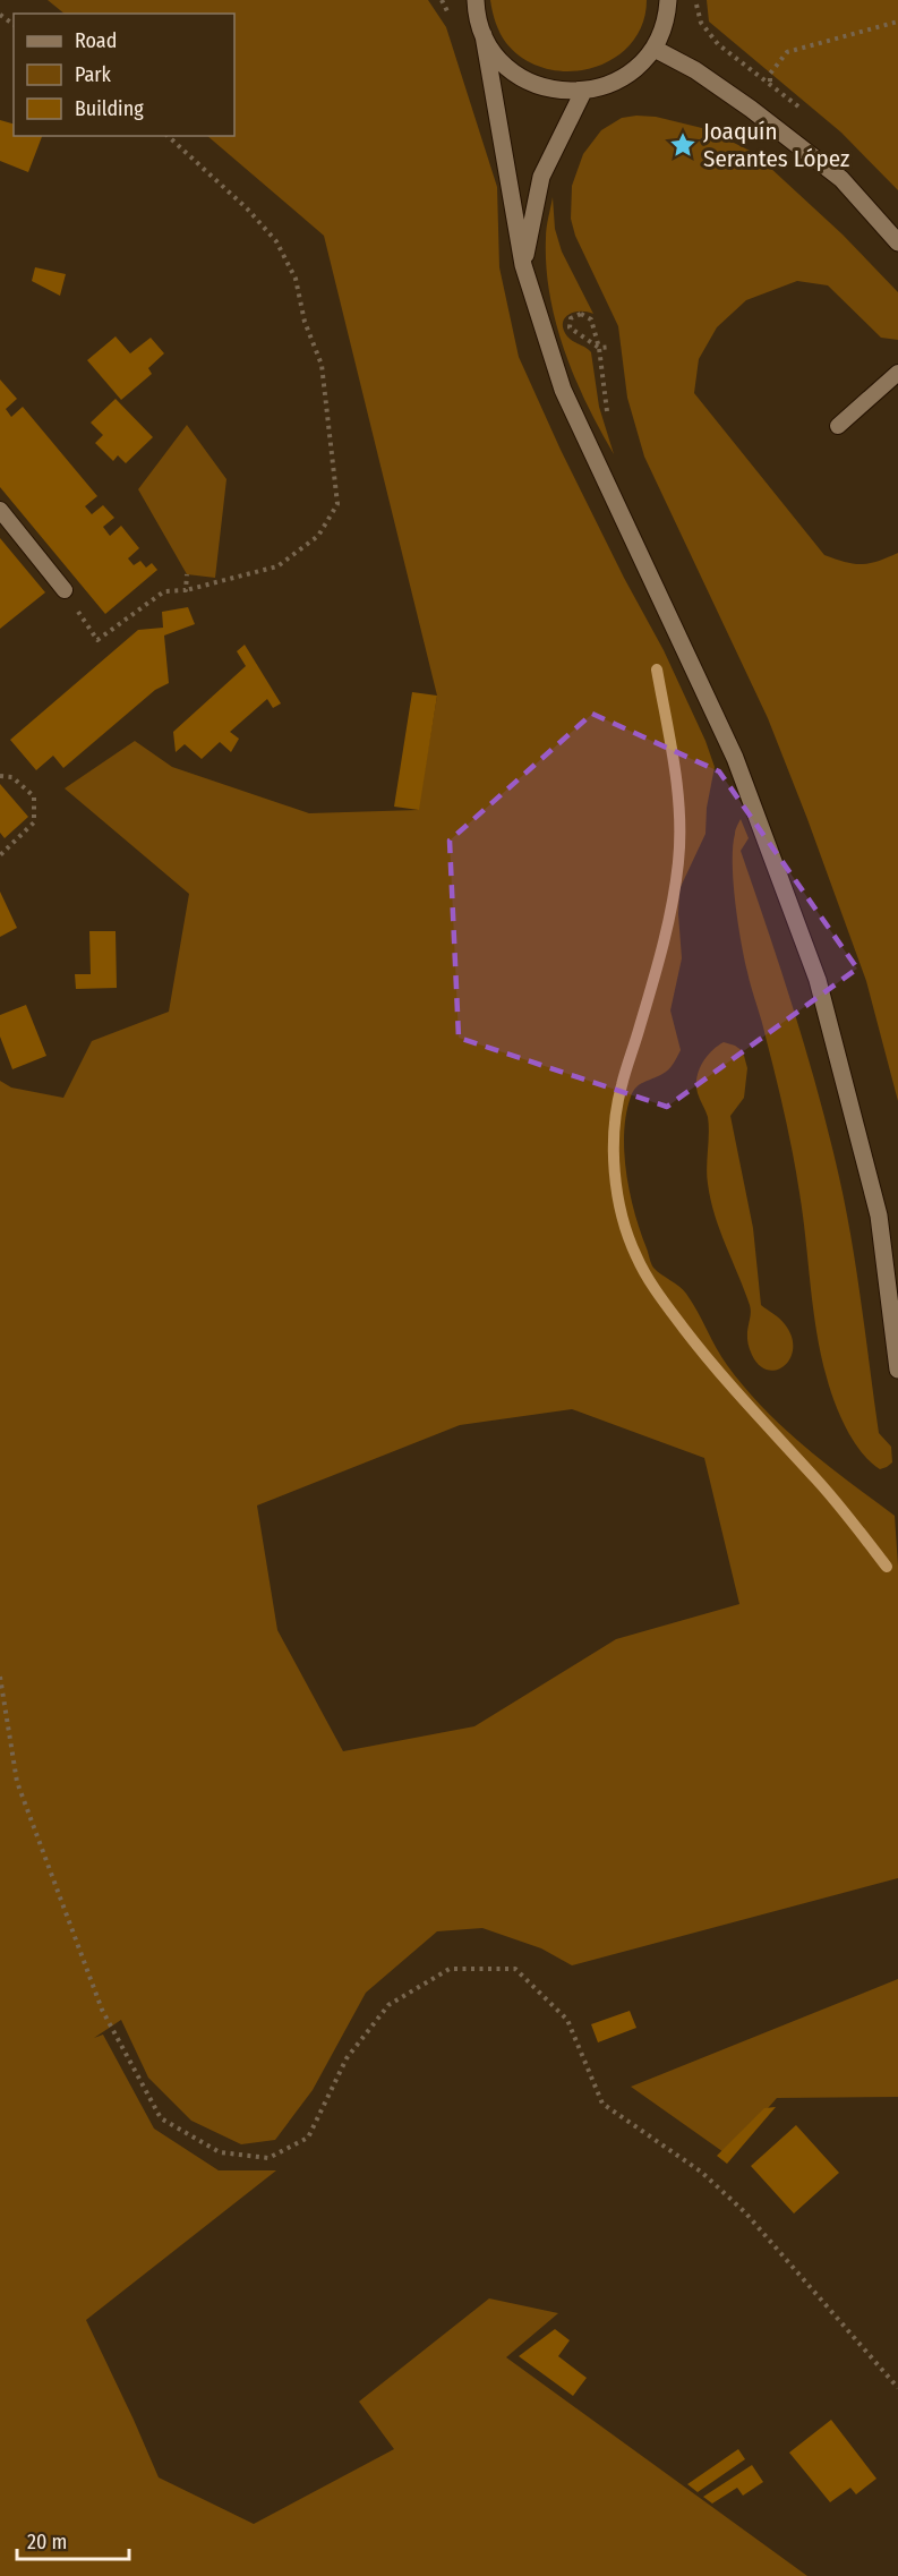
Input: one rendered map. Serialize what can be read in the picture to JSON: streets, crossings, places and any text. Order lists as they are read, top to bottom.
{
  "places": {
    "place": ["Joaquín Serantes López"]
  },
  "legend": ["Road", "Park", "Building"],
  "scale_bar": "20 m"
}
